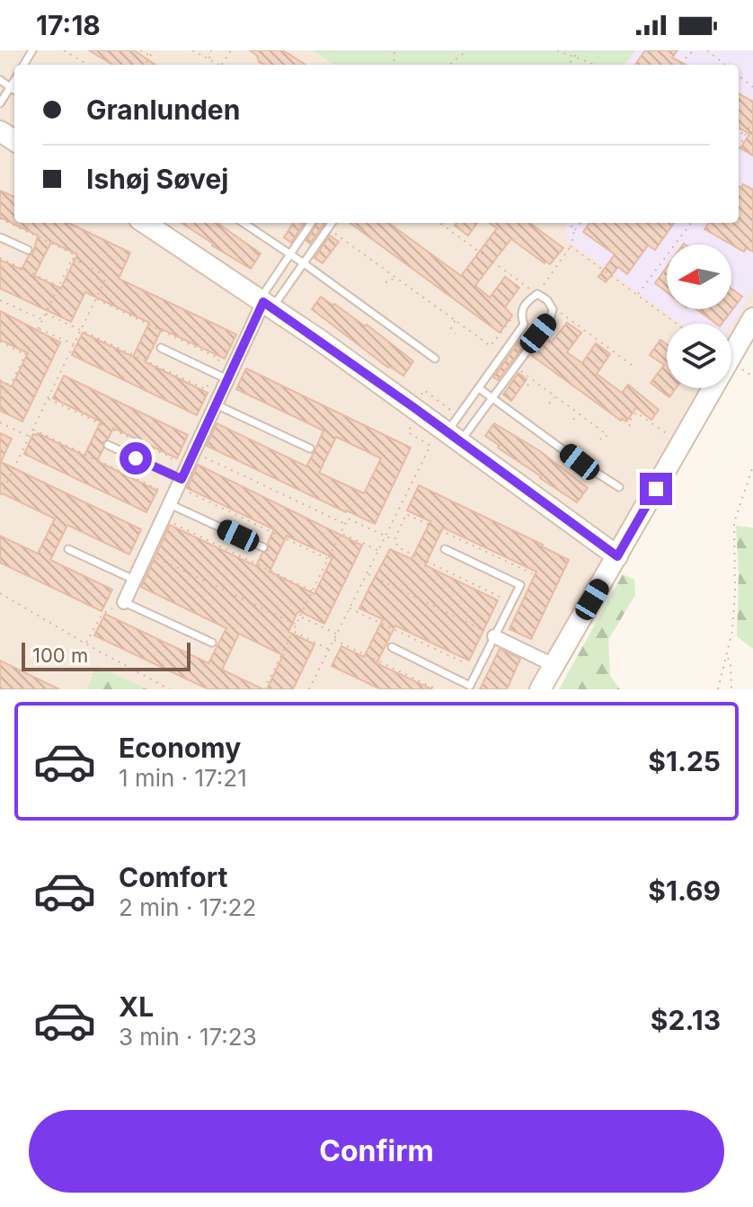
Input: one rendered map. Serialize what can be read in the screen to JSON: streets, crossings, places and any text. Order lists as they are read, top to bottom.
{
  "scale_bar": "100 m",
  "north": "left",
  "page": {
    "status": "17:18",
    "banner": ["Granlunden", "Ishøj Søvej"],
    "scale": "100 m",
    "list": [
      {
        "name": "Economy",
        "note": "1 min · 17:21",
        "value": "$1.25"
      },
      {
        "name": "Comfort",
        "note": "2 min · 17:22",
        "value": "$1.69"
      },
      {
        "name": "XL",
        "note": "3 min · 17:23",
        "value": "$2.13"
      }
    ],
    "buttons": "Confirm"
  }
}
